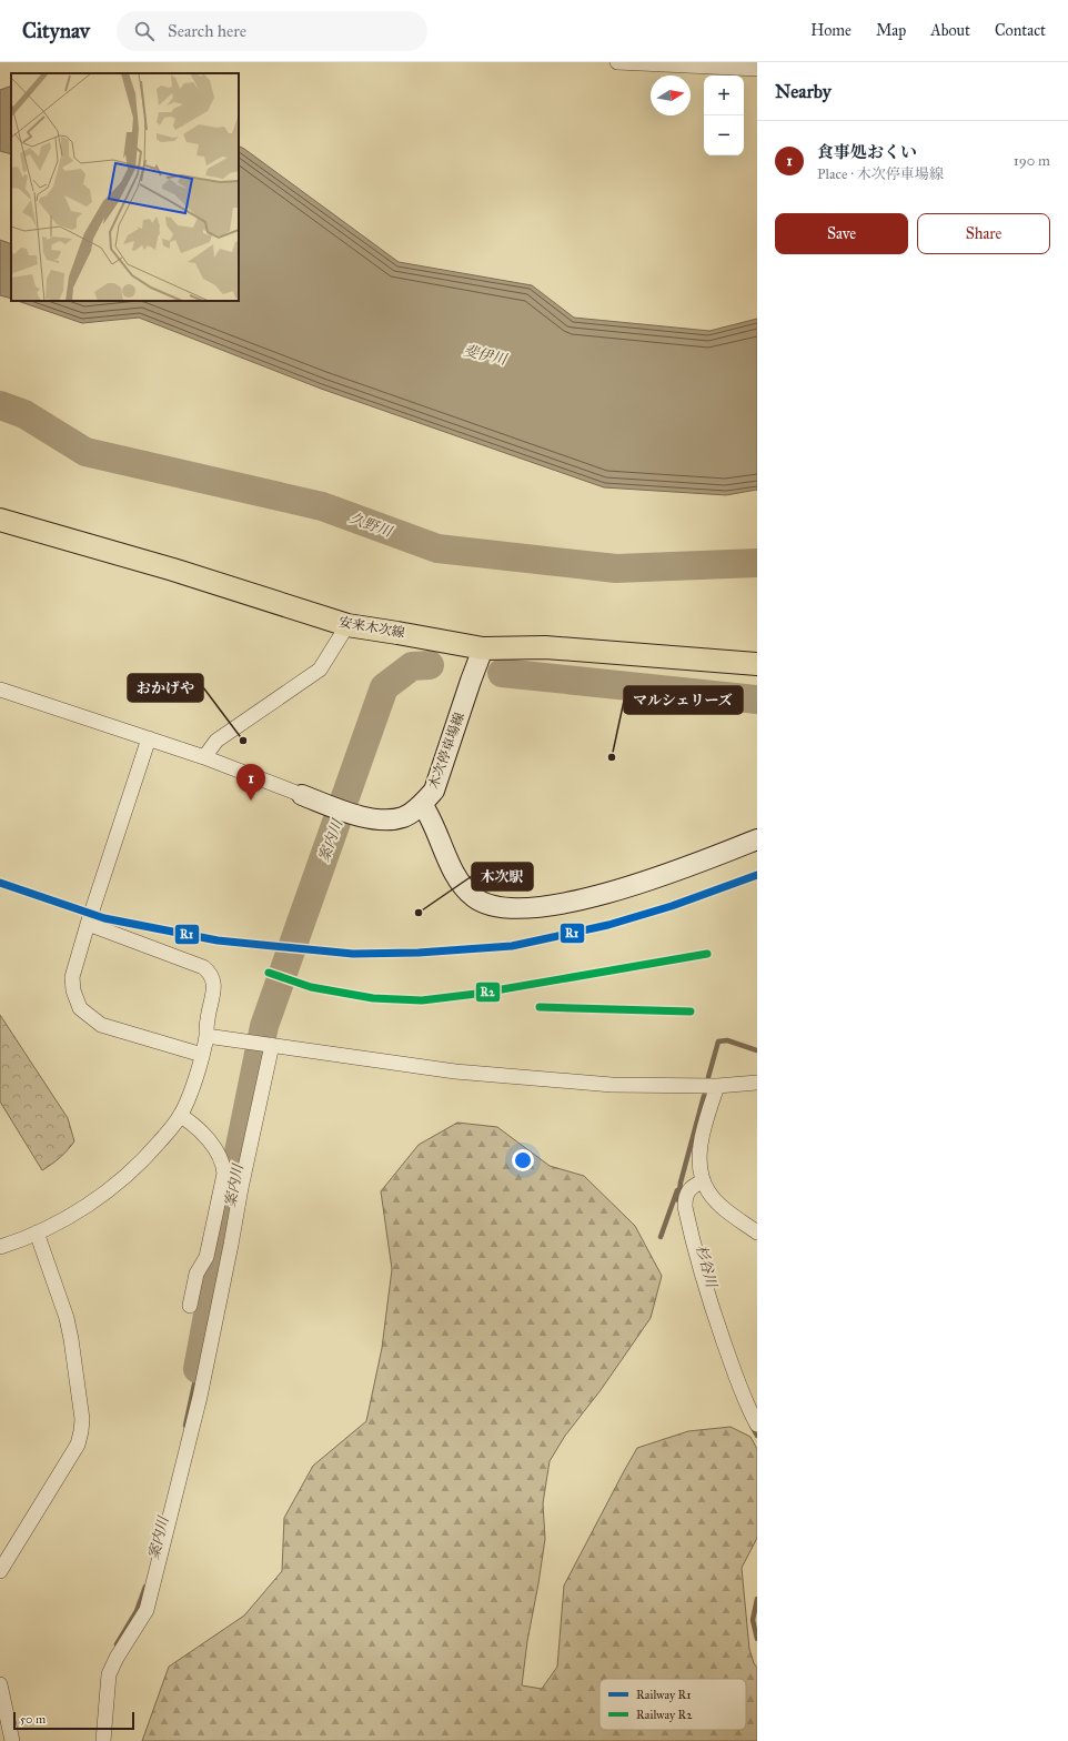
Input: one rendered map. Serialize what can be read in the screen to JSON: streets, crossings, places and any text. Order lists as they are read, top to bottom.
{
  "streets": {
    "main road": ["安来木次線"],
    "street": ["木次停車場線"]
  },
  "crossings": [
    ["安来木次線", "木次停車場線"]
  ],
  "water": [
    "斐伊川",
    "久野川",
    "案内川",
    "杉谷川"
  ],
  "places": ["おかげや", "マルシェリーズ", "木次駅"],
  "lines": ["rail line R1", "rail line R2"],
  "legend": ["Railway R1", "Railway R2"],
  "scale_bar": "50 m",
  "north": "right",
  "page": {
    "header": "Citynav",
    "search": "Search here",
    "nav": [
      "Home",
      "Map",
      "About",
      "Contact"
    ],
    "heading": "Nearby",
    "map_buttons": ["+", "−"],
    "list": [
      {
        "mark": "1",
        "name": "食事処おくい",
        "note": "Place · 木次停車場線",
        "value": "190 m"
      }
    ],
    "buttons": ["Save", "Share"],
    "pins": "1",
    "scale": "50 m"
  }
}
